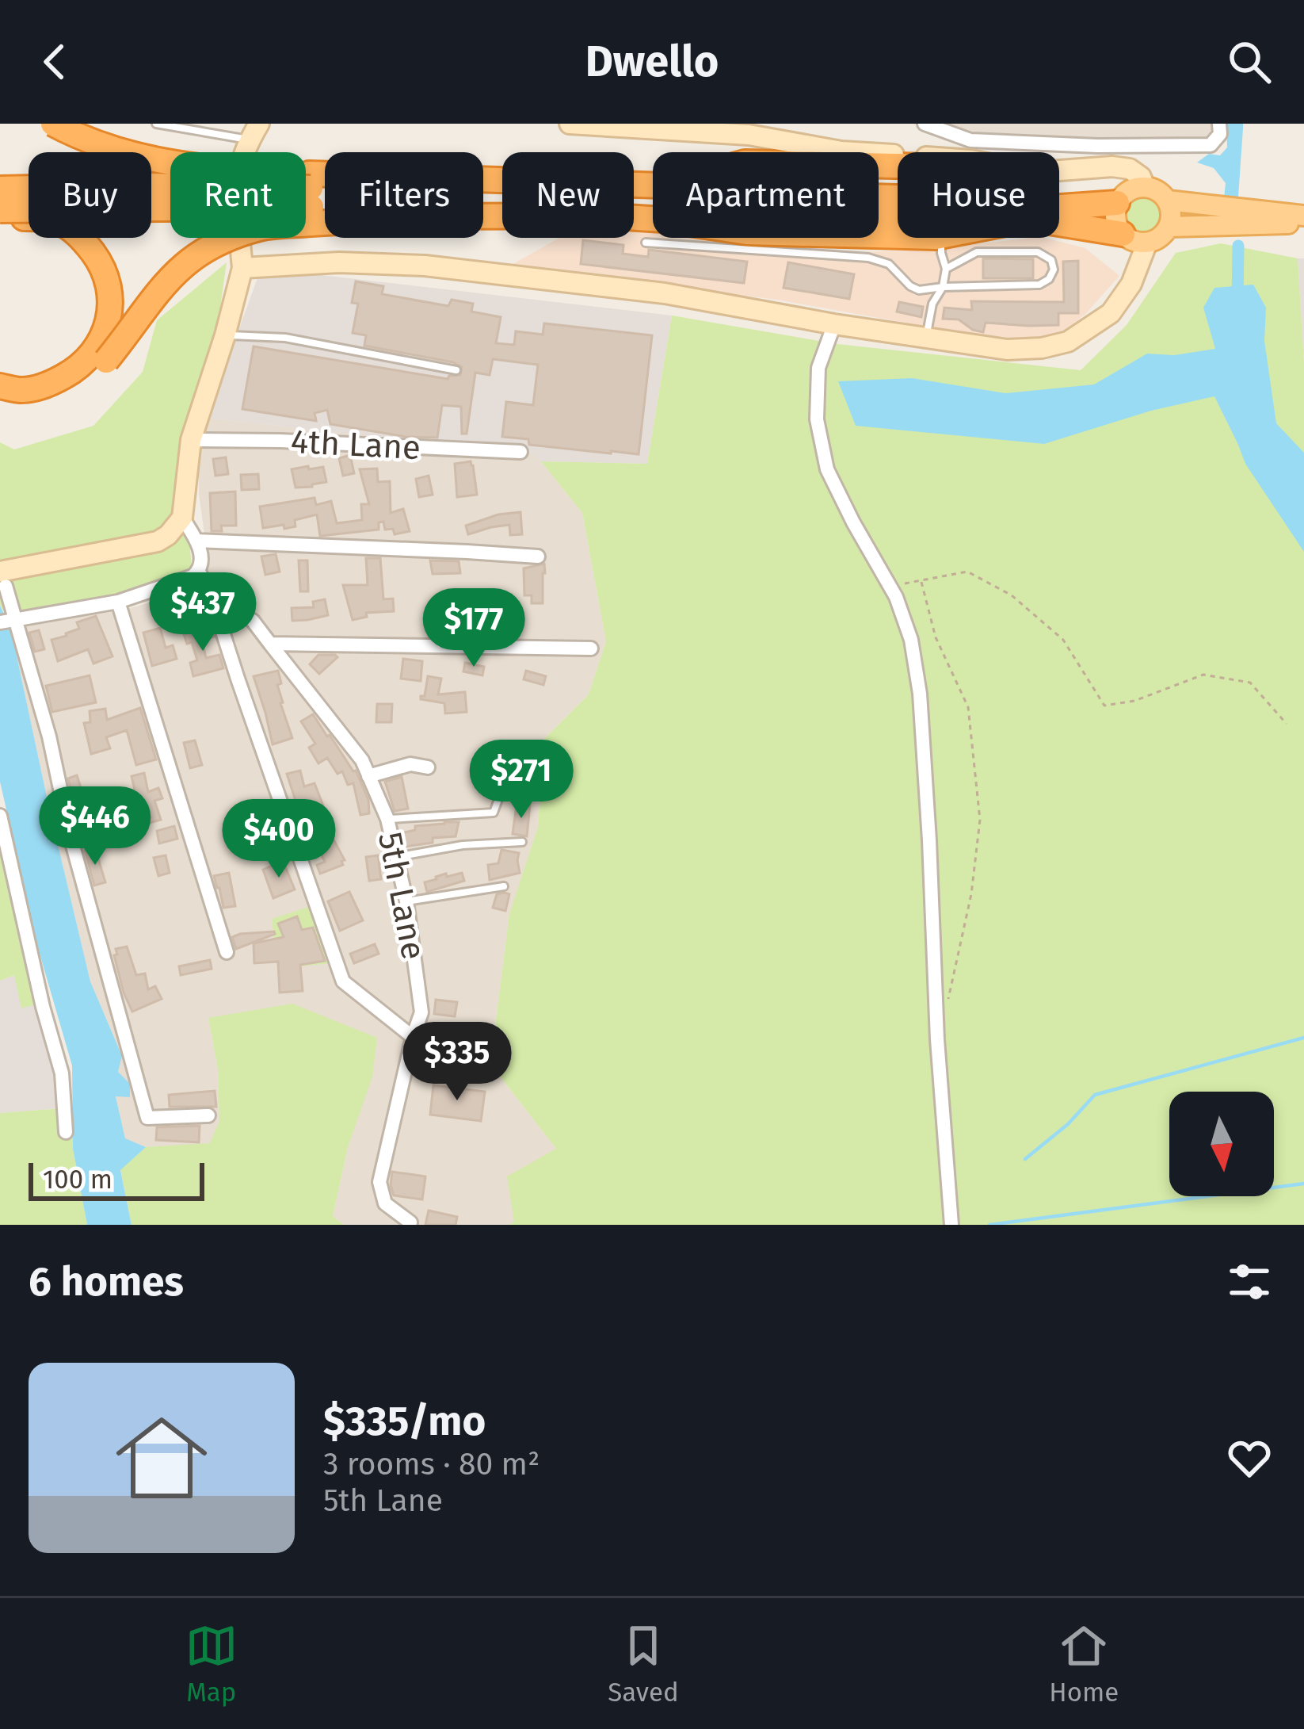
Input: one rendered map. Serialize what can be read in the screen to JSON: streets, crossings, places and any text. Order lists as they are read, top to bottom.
{
  "streets": {
    "street": ["4th Lane", "5th Lane"]
  },
  "scale_bar": "100 m",
  "north": "bottom",
  "page": {
    "header": "Dwello",
    "chip": [
      "Buy",
      "Rent",
      "Filters",
      "New",
      "Apartment",
      "House"
    ],
    "price": [
      "$437",
      "$177",
      "$271",
      "$446",
      "$400",
      "$335"
    ],
    "scale": "100 m",
    "heading": "6 homes",
    "list": [
      {
        "name": "$335/mo",
        "note": "3 rooms · 80 m² · 5th Lane"
      }
    ],
    "tabs": ["Map", "Saved", "Home"]
  }
}
